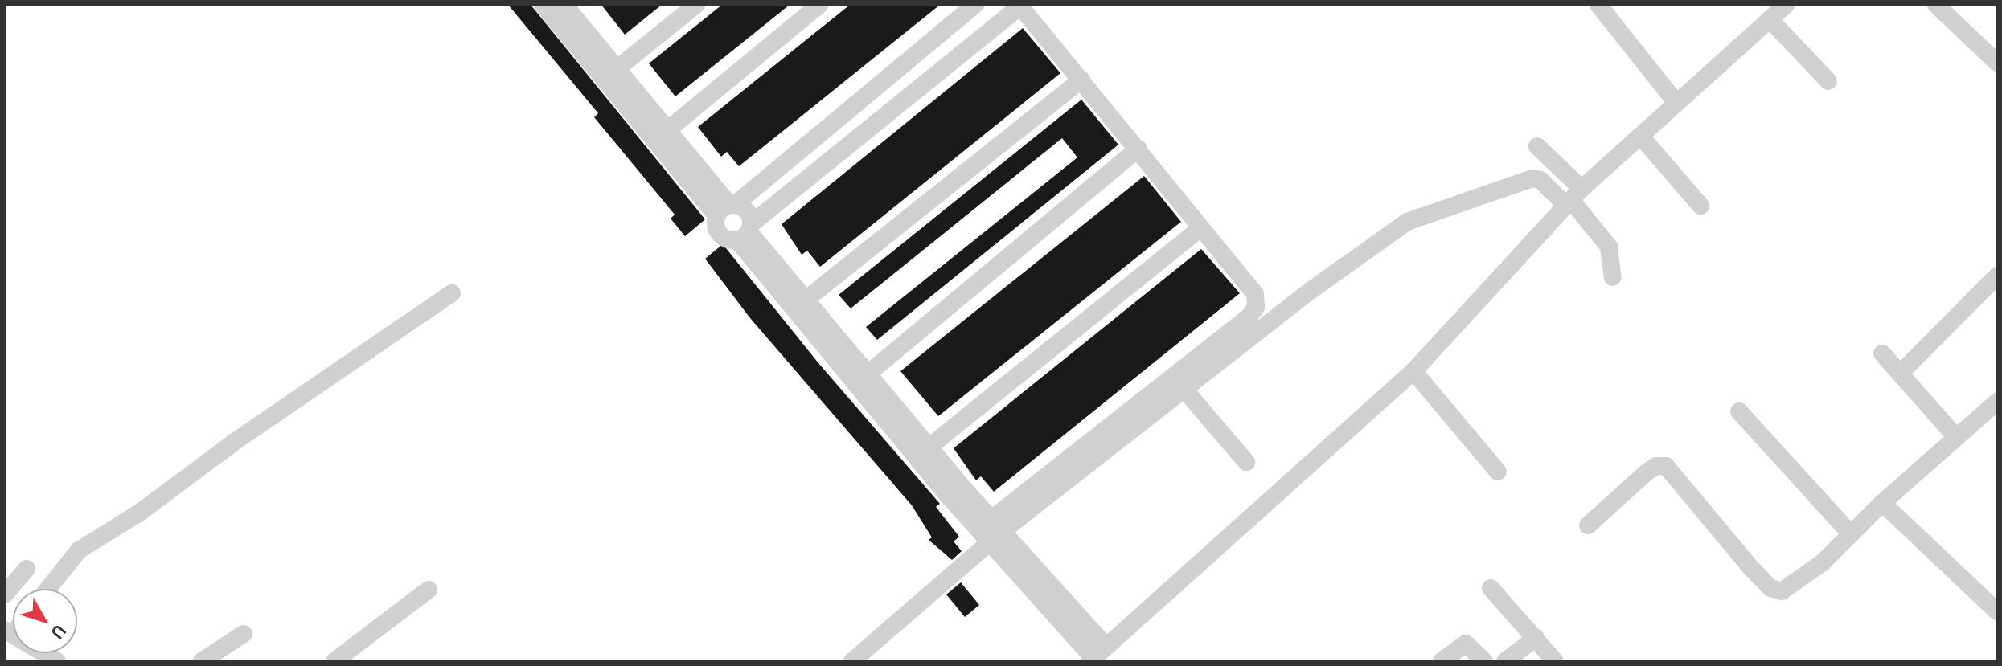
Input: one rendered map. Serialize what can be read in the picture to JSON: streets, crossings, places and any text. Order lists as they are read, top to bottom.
{
  "north": "bottom right"
}
